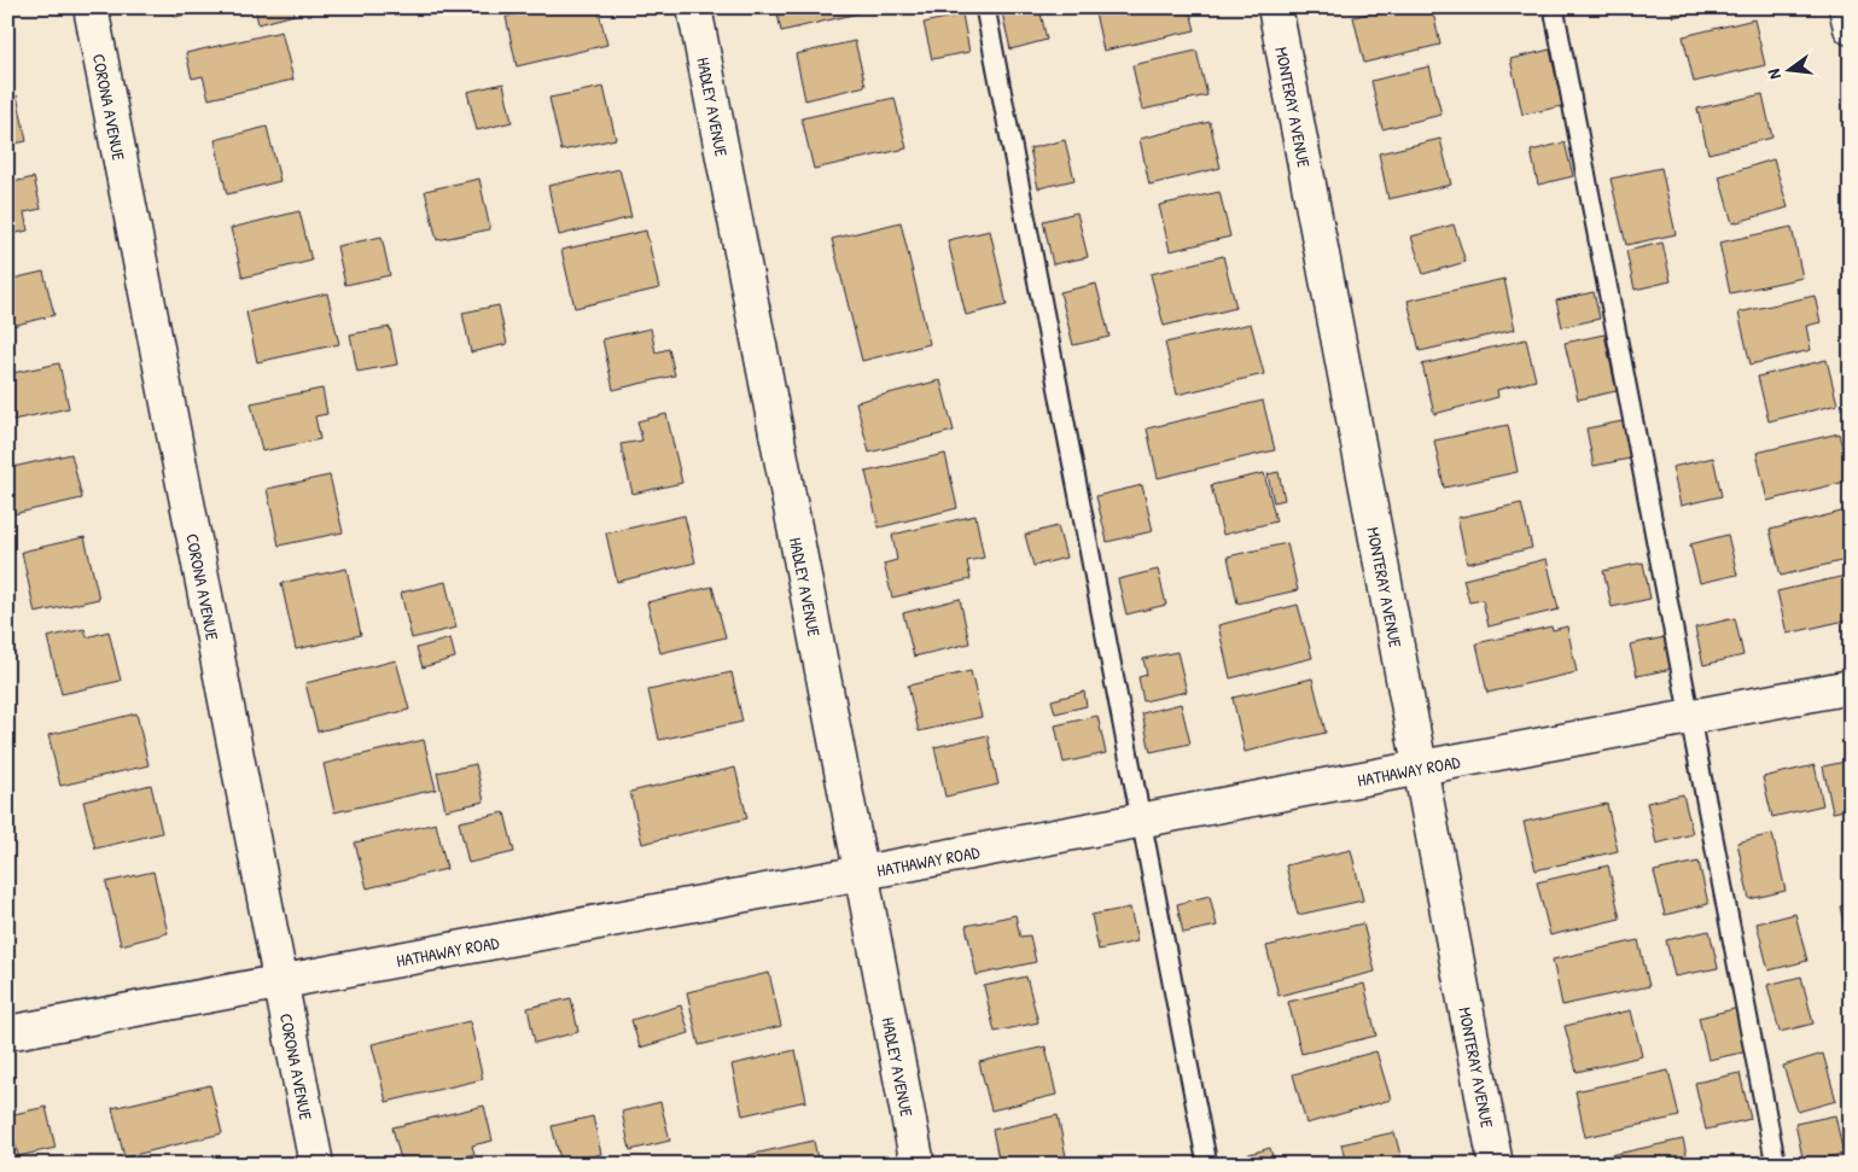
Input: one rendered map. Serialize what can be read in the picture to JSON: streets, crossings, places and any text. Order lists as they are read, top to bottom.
{
  "streets": {
    "street": [
      "CORONA AVENUE",
      "HADLEY AVENUE",
      "MONTERAY AVENUE",
      "HATHAWAY ROAD"
    ]
  },
  "crossings": [
    ["CORONA AVENUE", "HATHAWAY ROAD"],
    ["HADLEY AVENUE", "HATHAWAY ROAD"],
    ["MONTERAY AVENUE", "HATHAWAY ROAD"]
  ],
  "north": "left"
}
